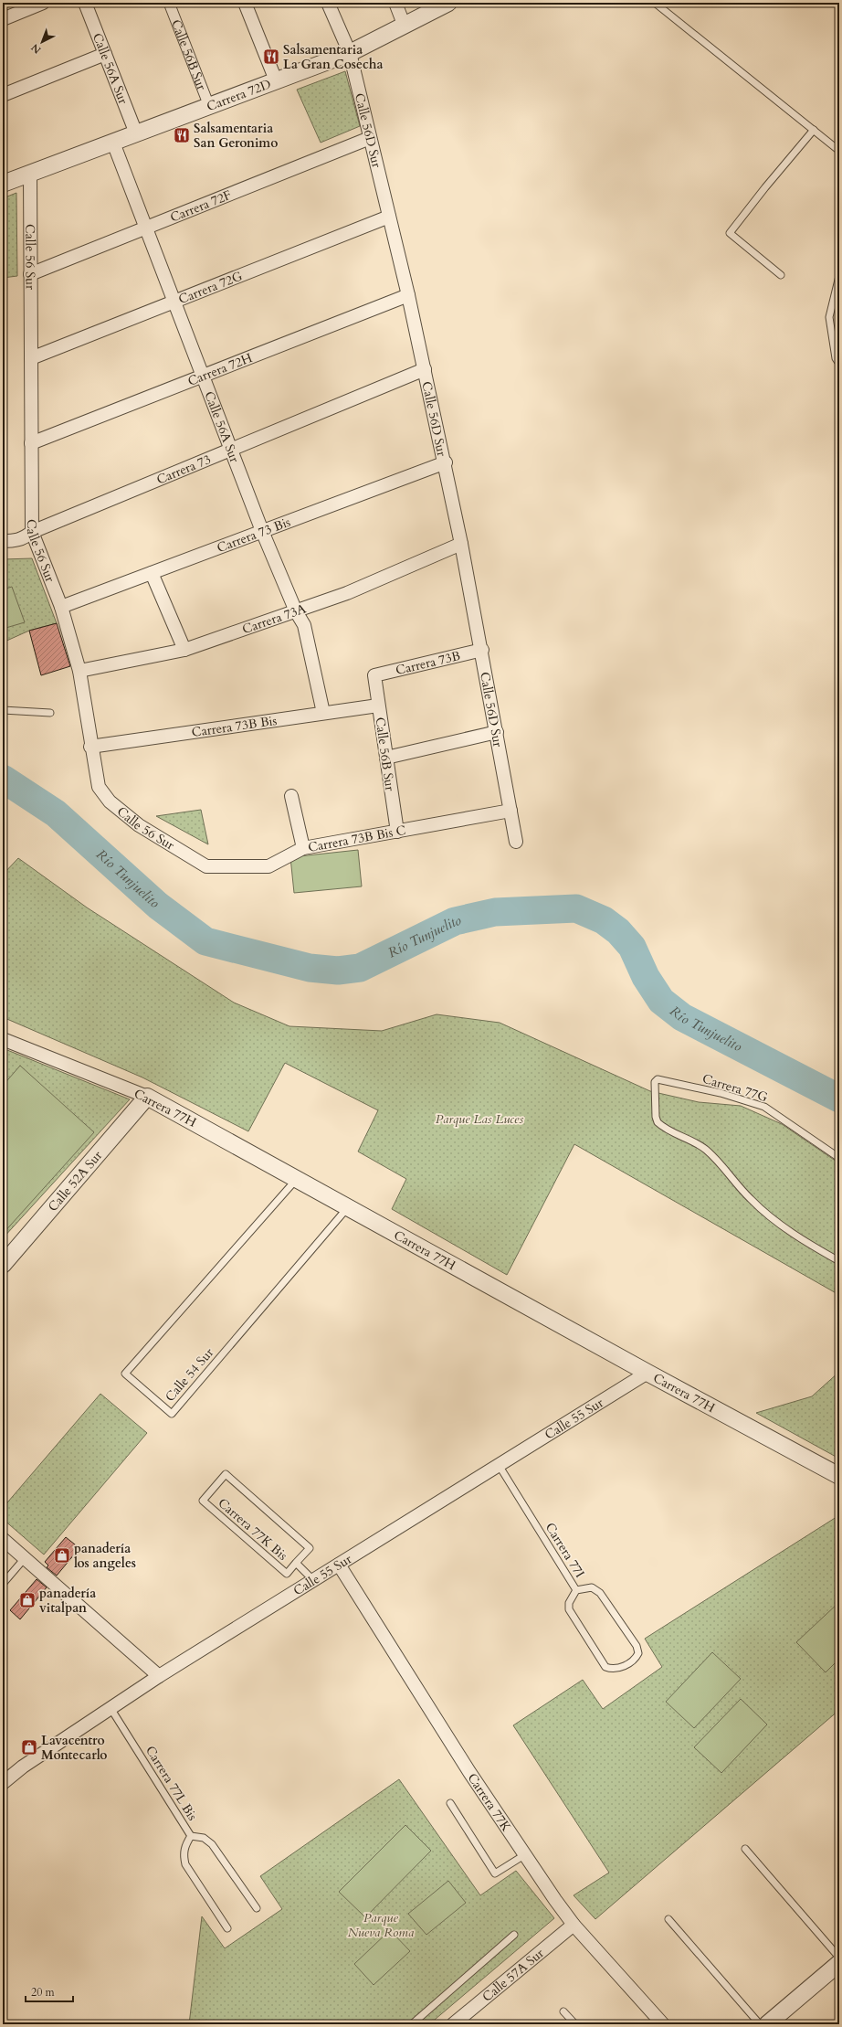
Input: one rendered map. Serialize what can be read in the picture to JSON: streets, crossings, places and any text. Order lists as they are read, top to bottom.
{
  "streets": {
    "street": [
      "Calle 56B Sur",
      "Calle 56A Sur",
      "Carrera 72D",
      "Calle 56D Sur",
      "Carrera 72F",
      "Calle 56 Sur",
      "Carrera 72G",
      "Carrera 72H",
      "Carrera 73",
      "Carrera 73 Bis",
      "Carrera 73A",
      "Carrera 73B",
      "Carrera 73B Bis",
      "Carrera 73B Bis C",
      "Carrera 77H",
      "Calle 52A Sur",
      "Calle 55 Sur",
      "Carrera 77K",
      "Calle 57A Sur"
    ],
    "lane": [
      "Carrera 77G",
      "Calle 54 Sur",
      "Carrera 77K Bis",
      "Carrera 77I",
      "Carrera 77L Bis"
    ]
  },
  "crossings": [
    ["Calle 56B Sur", "Carrera 72D"],
    ["Calle 56B Sur", "Carrera 73B"],
    ["Calle 56B Sur", "Carrera 73B Bis"],
    ["Calle 56B Sur", "Carrera 73B Bis C"],
    ["Calle 56A Sur", "Carrera 72D"],
    ["Calle 56A Sur", "Carrera 72F"],
    ["Calle 56A Sur", "Carrera 72G"],
    ["Calle 56A Sur", "Carrera 72H"],
    ["Calle 56A Sur", "Carrera 73"],
    ["Calle 56A Sur", "Carrera 73 Bis"],
    ["Calle 56A Sur", "Carrera 73A"],
    ["Calle 56A Sur", "Carrera 73B Bis"],
    ["Carrera 72D", "Calle 56D Sur"],
    ["Carrera 72D", "Calle 56 Sur"],
    ["Calle 56D Sur", "Carrera 72F"],
    ["Calle 56D Sur", "Carrera 72G"],
    ["Calle 56D Sur", "Carrera 72H"],
    ["Calle 56D Sur", "Carrera 73"],
    ["Calle 56D Sur", "Carrera 73 Bis"],
    ["Calle 56D Sur", "Carrera 73A"],
    ["Calle 56D Sur", "Carrera 73B"],
    ["Calle 56D Sur", "Carrera 73B Bis C"],
    ["Carrera 72F", "Calle 56 Sur"],
    ["Calle 56 Sur", "Carrera 72G"],
    ["Calle 56 Sur", "Carrera 72H"],
    ["Calle 56 Sur", "Carrera 73"],
    ["Calle 56 Sur", "Carrera 73 Bis"],
    ["Calle 56 Sur", "Carrera 73A"],
    ["Calle 56 Sur", "Carrera 73B Bis"],
    ["Calle 56 Sur", "Carrera 73B Bis C"],
    ["Carrera 77H", "Calle 52A Sur"],
    ["Carrera 77H", "Calle 54 Sur"],
    ["Carrera 77H", "Calle 55 Sur"],
    ["Calle 55 Sur", "Carrera 77K Bis"],
    ["Calle 55 Sur", "Carrera 77I"],
    ["Calle 55 Sur", "Carrera 77L Bis"],
    ["Calle 55 Sur", "Carrera 77K"],
    ["Carrera 77K", "Calle 57A Sur"]
  ],
  "water": ["Río Tunjuelito"],
  "parks": ["Parque Las Luces", "Parque Nueva Roma"],
  "places": {
    "restaurant": ["Salsamentaria La Gran Cosecha", "Salsamentaria San Geronimo"],
    "shop": ["panadería los angeles", "panadería vitalpan", "Lavacentro Montecarlo"]
  },
  "scale_bar": "20 m",
  "north": "bottom left"
}
